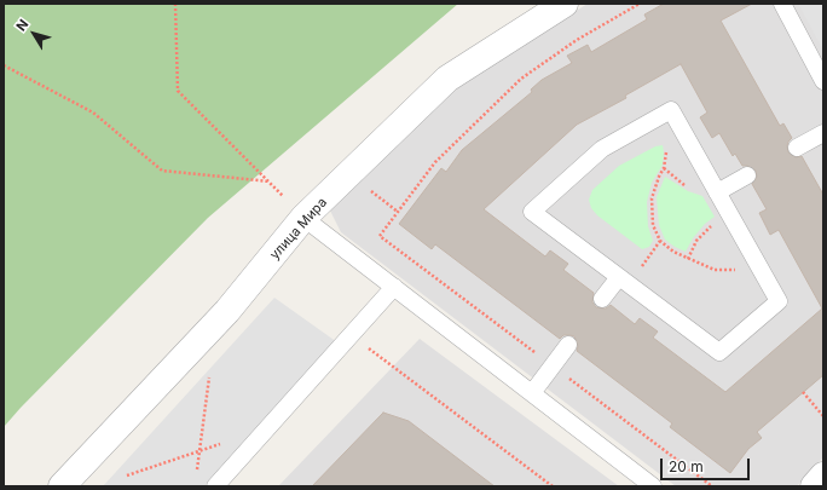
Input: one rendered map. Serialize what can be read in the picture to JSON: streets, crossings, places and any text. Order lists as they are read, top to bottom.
{
  "streets": {
    "street": ["улица Мира"]
  },
  "scale_bar": "20 m",
  "north": "top left"
}
